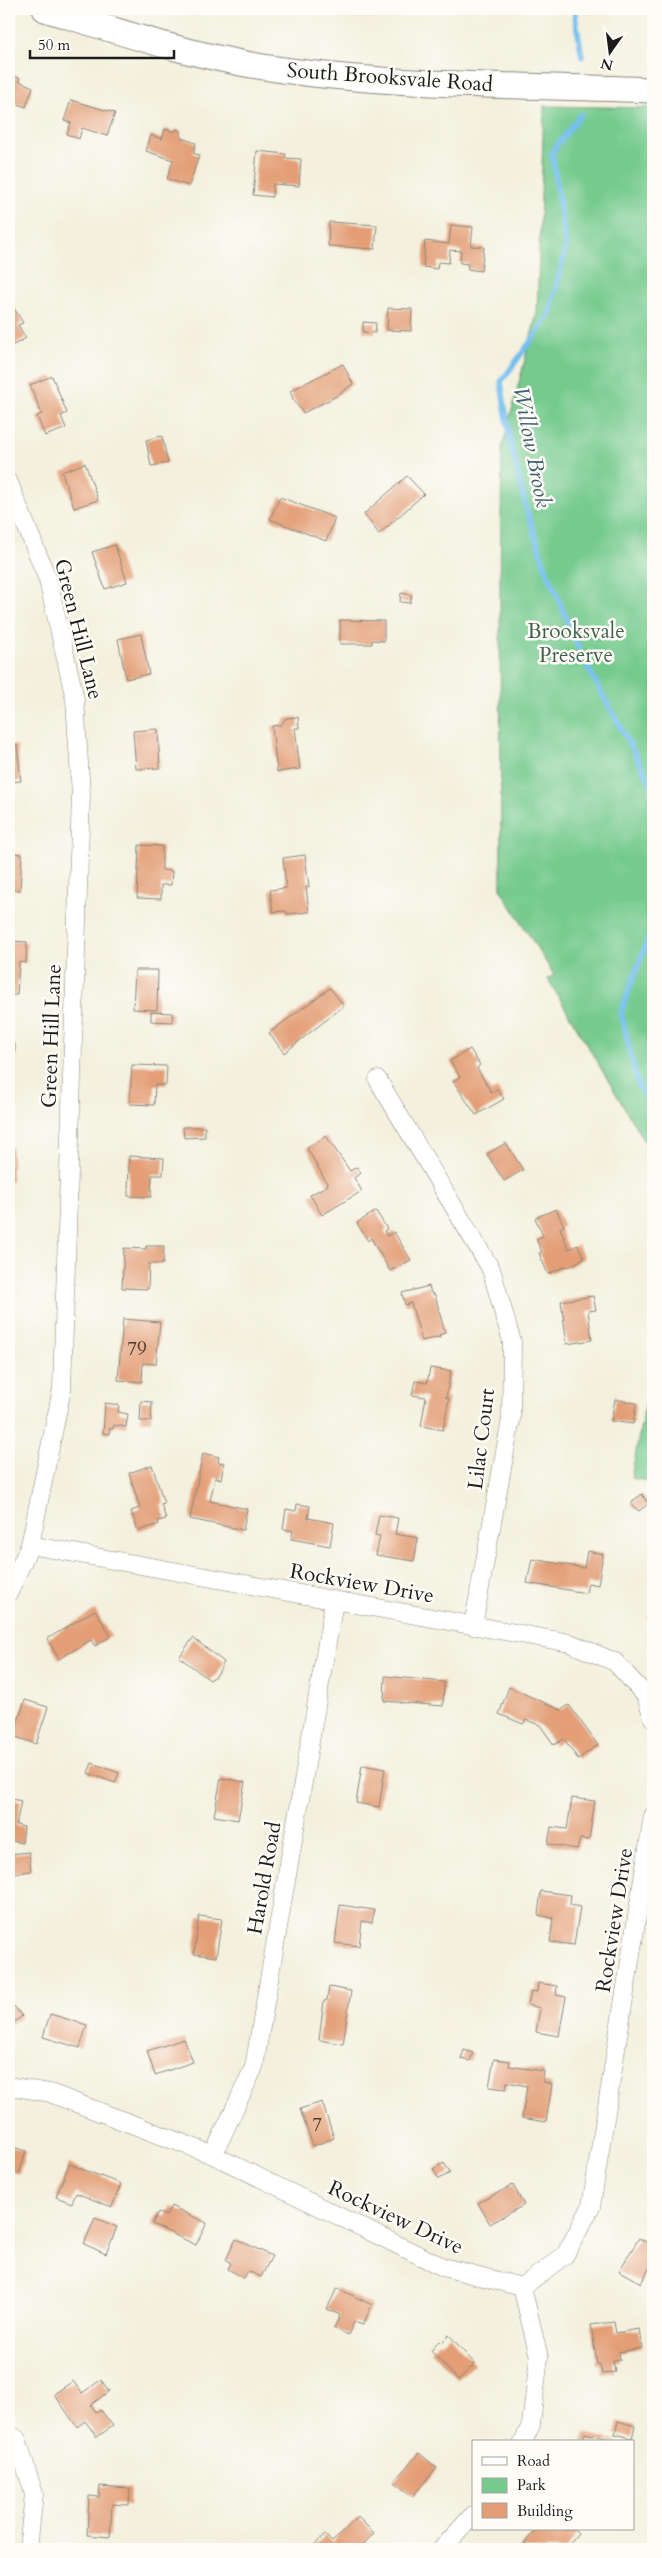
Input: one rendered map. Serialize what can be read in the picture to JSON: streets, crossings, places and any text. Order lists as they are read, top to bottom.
{
  "streets": {
    "street": [
      "South Brooksvale Road",
      "Green Hill Lane",
      "Lilac Court",
      "Rockview Drive",
      "Harold Road"
    ]
  },
  "crossings": [
    ["Green Hill Lane", "Rockview Drive"],
    ["Lilac Court", "Rockview Drive"],
    ["Rockview Drive", "Harold Road"]
  ],
  "water": ["Willow Brook"],
  "parks": ["Brooksvale Preserve"],
  "house_numbers": ["79", "7"],
  "legend": ["Road", "Park", "Building"],
  "scale_bar": "50 m",
  "north": "bottom"
}
